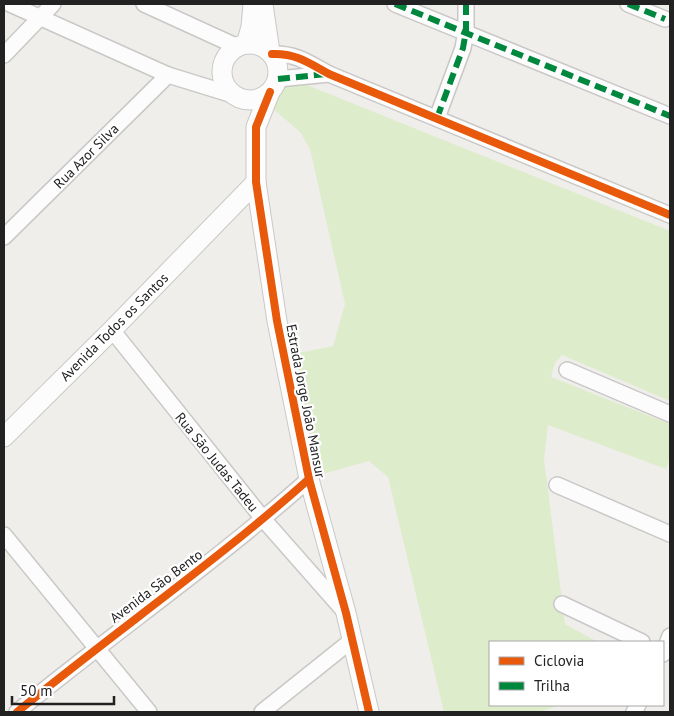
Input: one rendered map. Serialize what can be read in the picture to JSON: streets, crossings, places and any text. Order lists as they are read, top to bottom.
{
  "streets": {
    "street": [
      "Rua Azor Silva",
      "Avenida Todos os Santos",
      "Estrada Jorge João Mansur",
      "Rua São Judas Tadeu",
      "Avenida São Bento"
    ]
  },
  "crossings": [
    ["Avenida Todos os Santos", "Estrada Jorge João Mansur"],
    ["Avenida Todos os Santos", "Rua São Judas Tadeu"],
    ["Estrada Jorge João Mansur", "Rua São Judas Tadeu"],
    ["Estrada Jorge João Mansur", "Avenida São Bento"],
    ["Rua São Judas Tadeu", "Avenida São Bento"]
  ],
  "legend": ["Ciclovia", "Trilha"],
  "scale_bar": "50 m"
}
